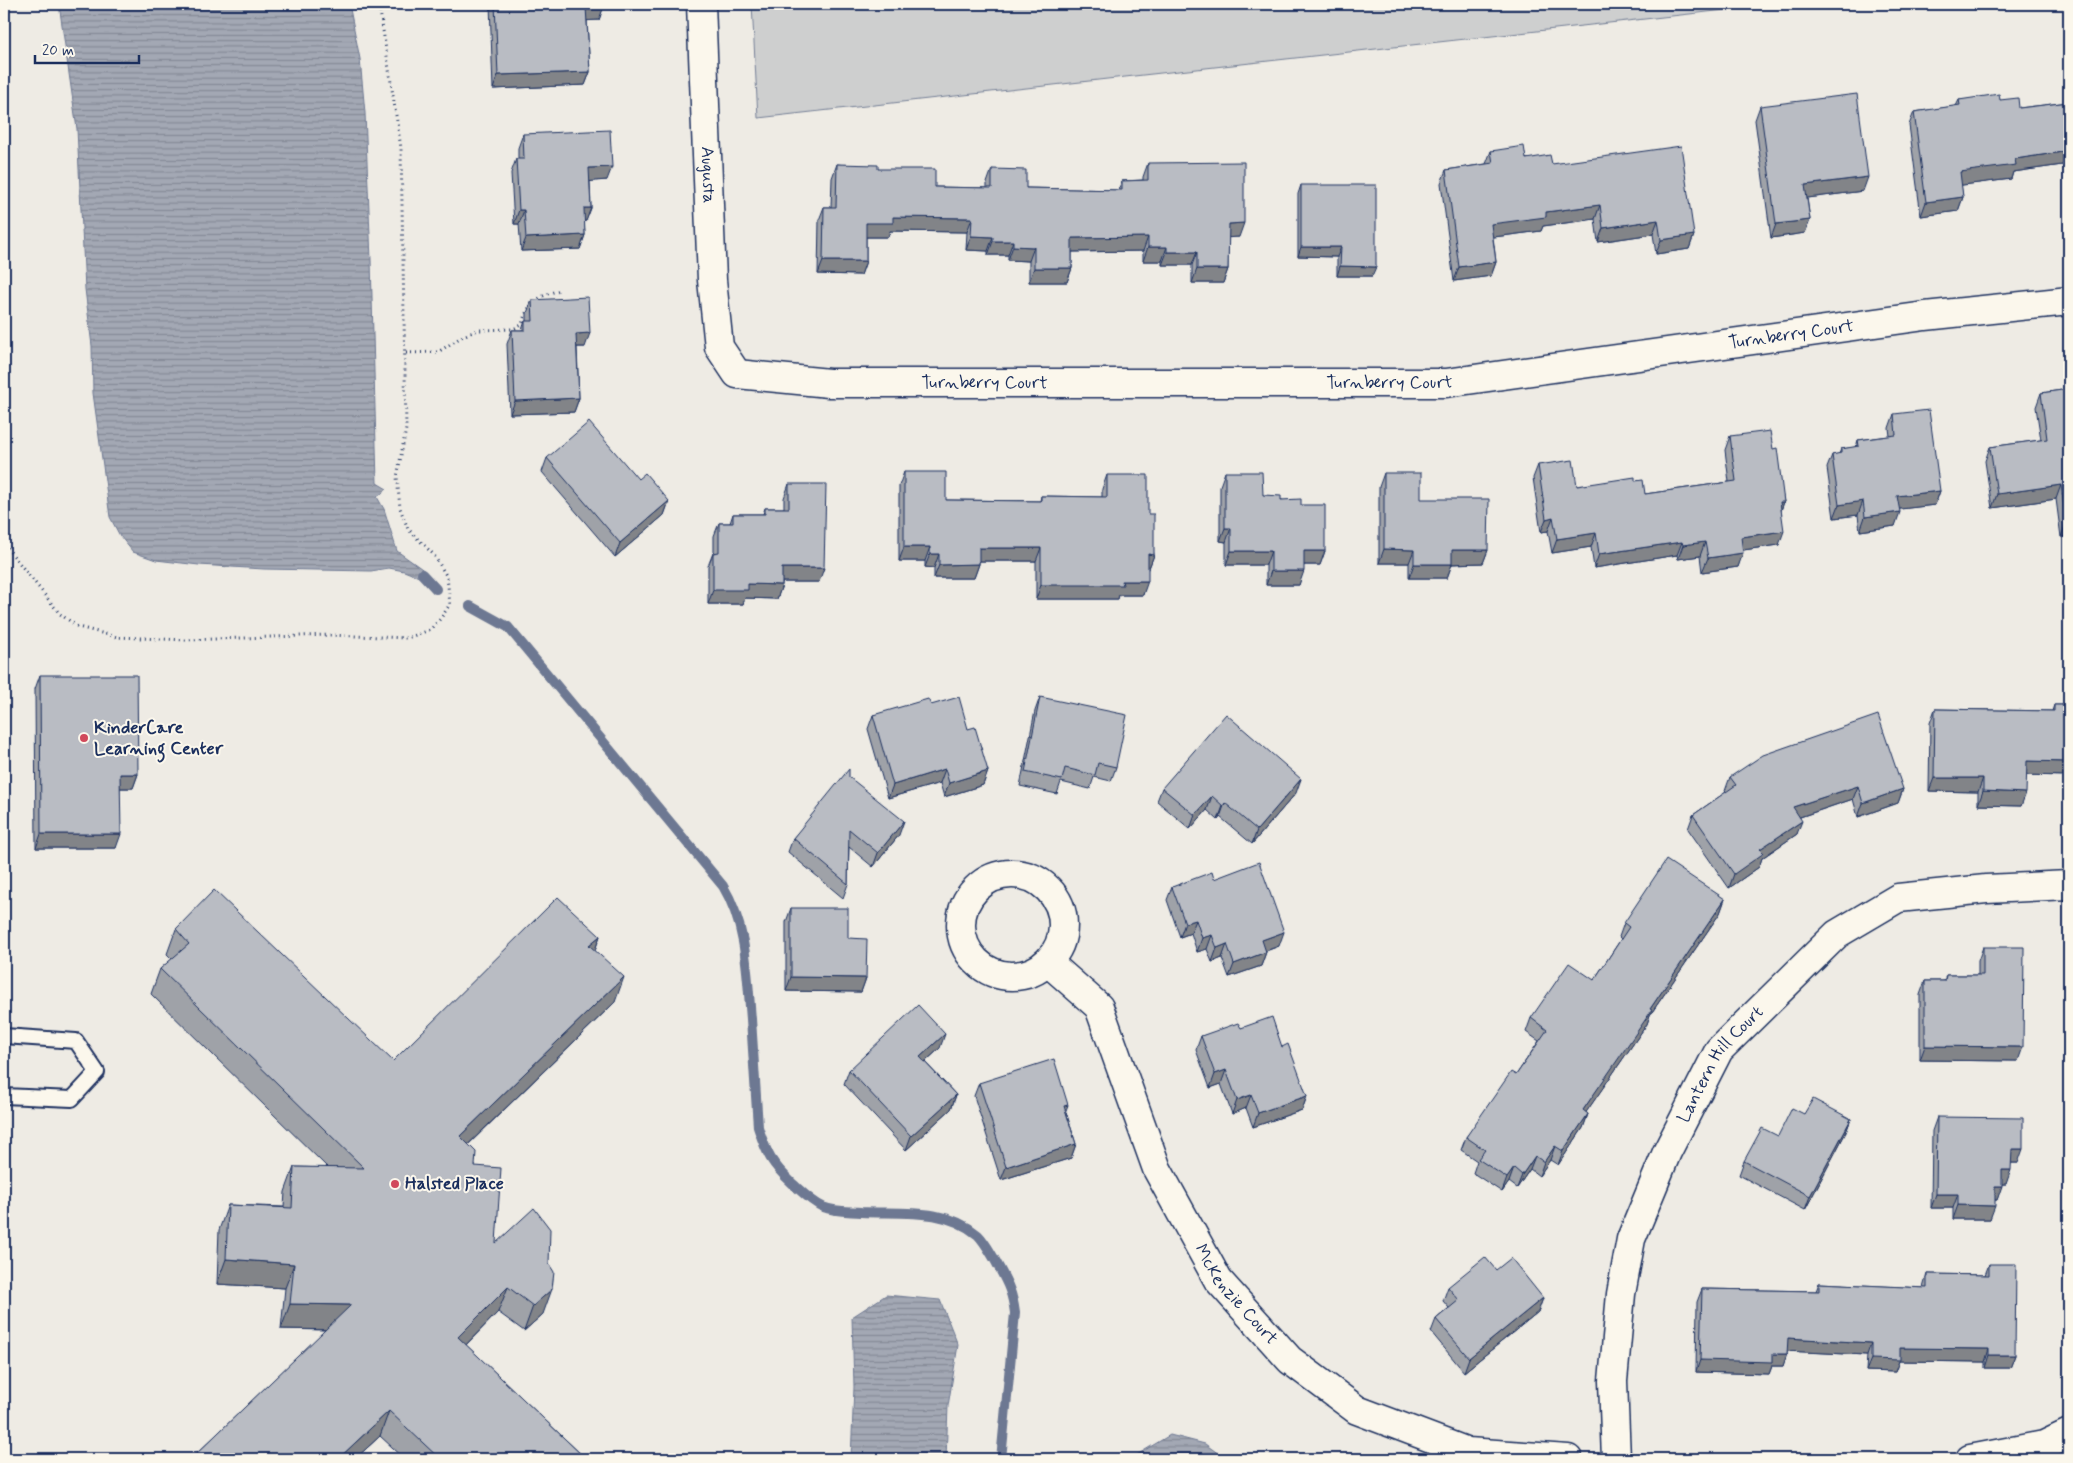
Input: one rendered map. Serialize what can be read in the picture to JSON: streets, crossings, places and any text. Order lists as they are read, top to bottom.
{
  "streets": {
    "street": [
      "Augusta",
      "Turnberry Court",
      "Lantern Hill Court",
      "McKenzie Court"
    ]
  },
  "crossings": [
    ["Augusta", "Turnberry Court"]
  ],
  "places": ["KinderCare Learning Center", "Halsted Place"],
  "scale_bar": "20 m"
}
